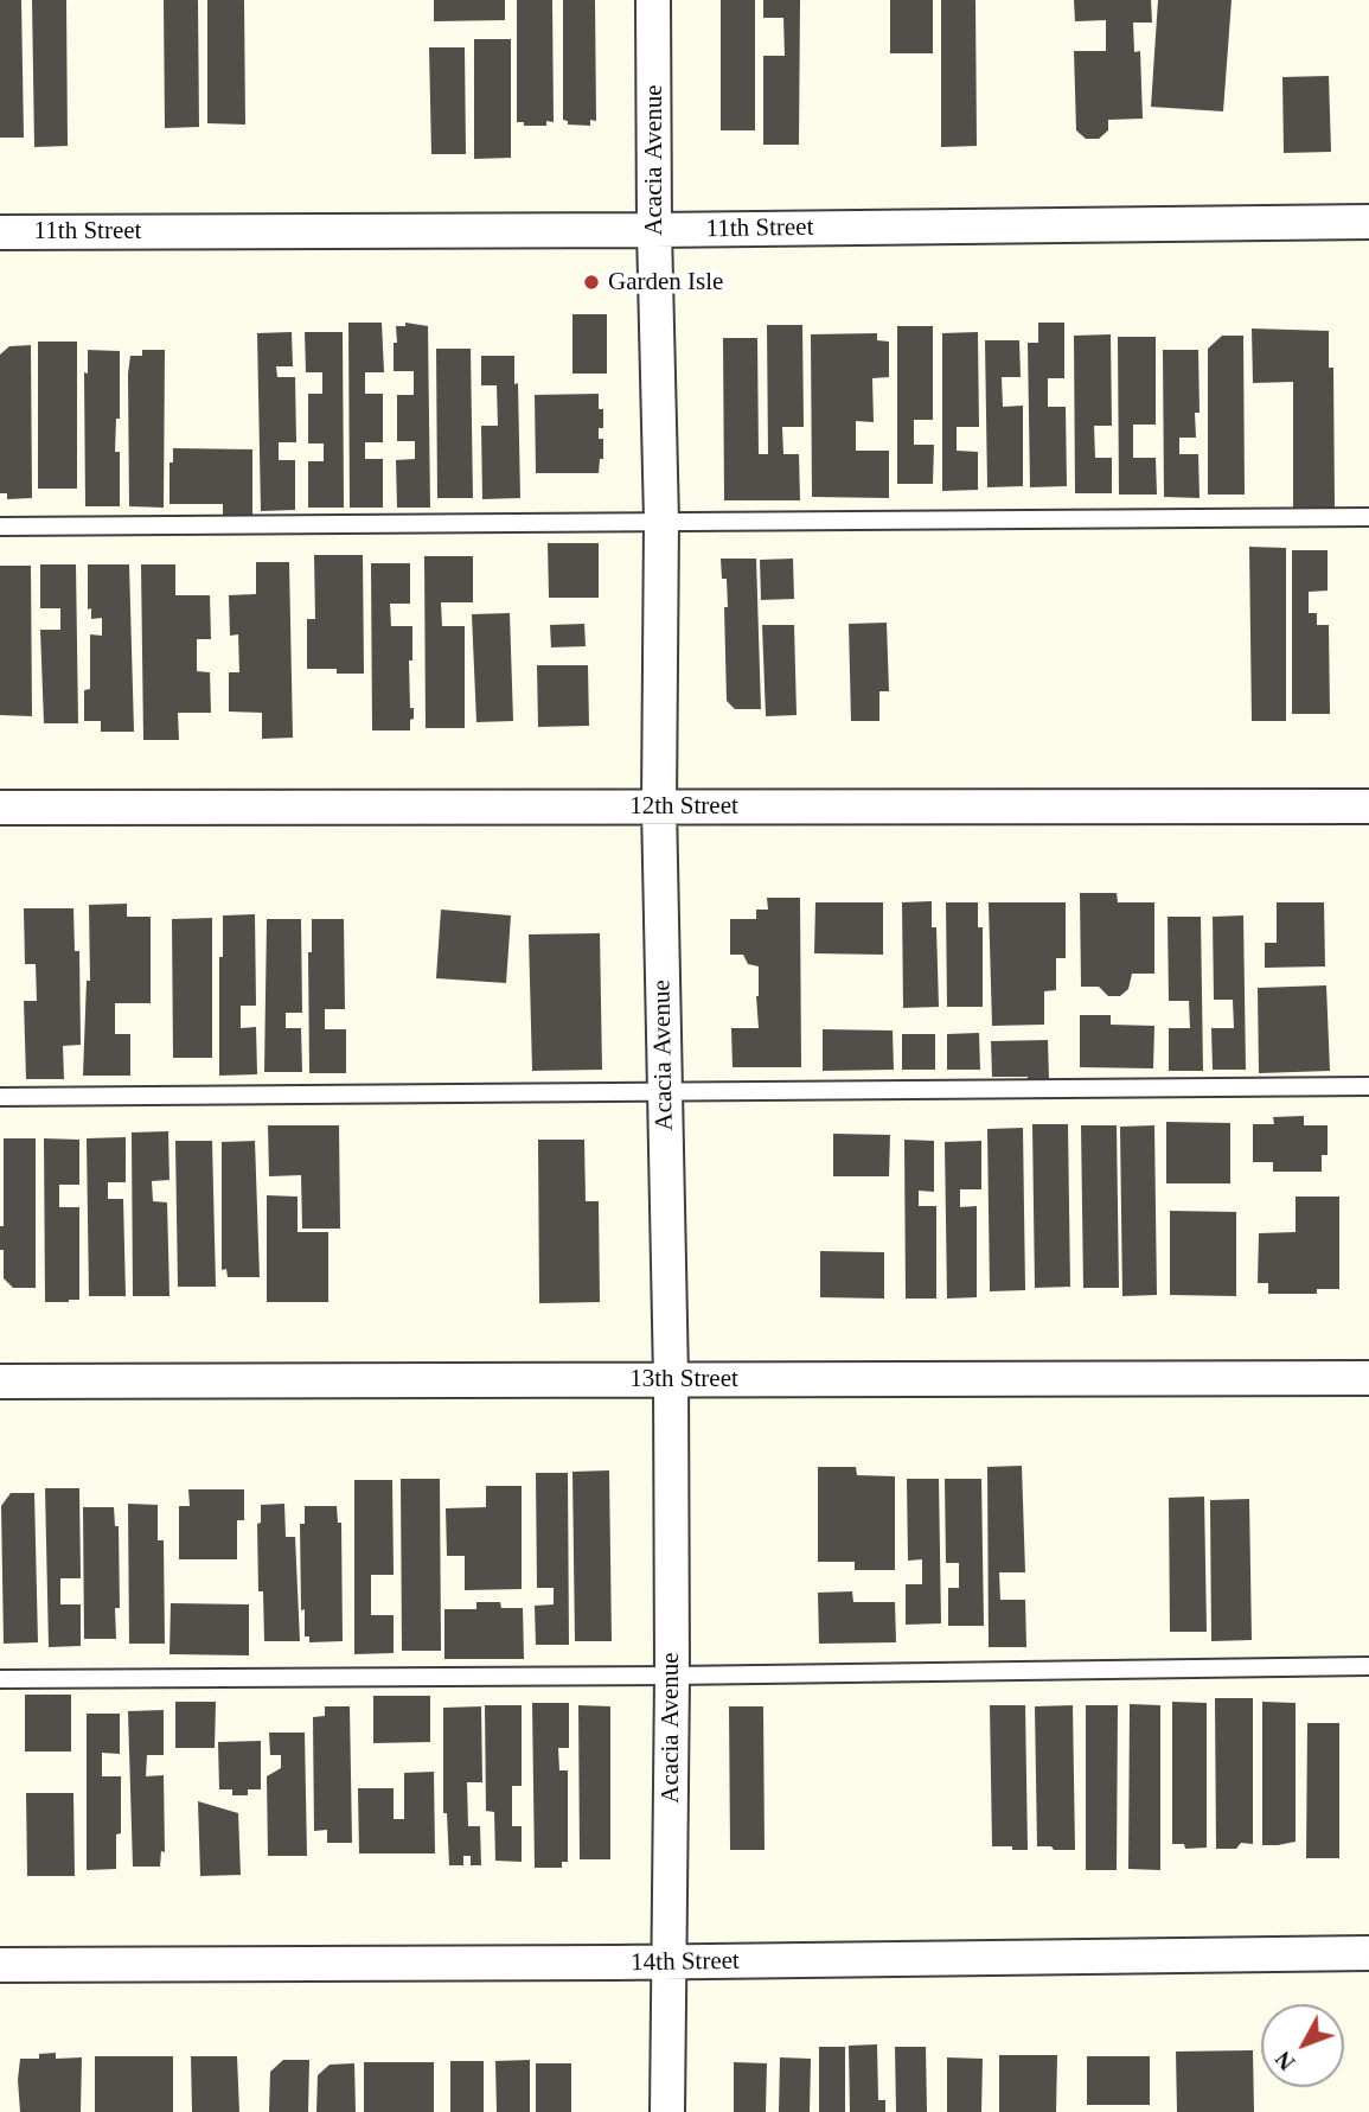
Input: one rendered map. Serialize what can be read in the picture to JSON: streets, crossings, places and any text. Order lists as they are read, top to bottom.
{
  "streets": {
    "street": [
      "Acacia Avenue",
      "11th Street",
      "12th Street",
      "13th Street",
      "14th Street"
    ]
  },
  "crossings": [
    ["Acacia Avenue", "11th Street"],
    ["Acacia Avenue", "12th Street"],
    ["Acacia Avenue", "13th Street"],
    ["Acacia Avenue", "14th Street"]
  ],
  "places": ["Garden Isle"],
  "north": "bottom left"
}
